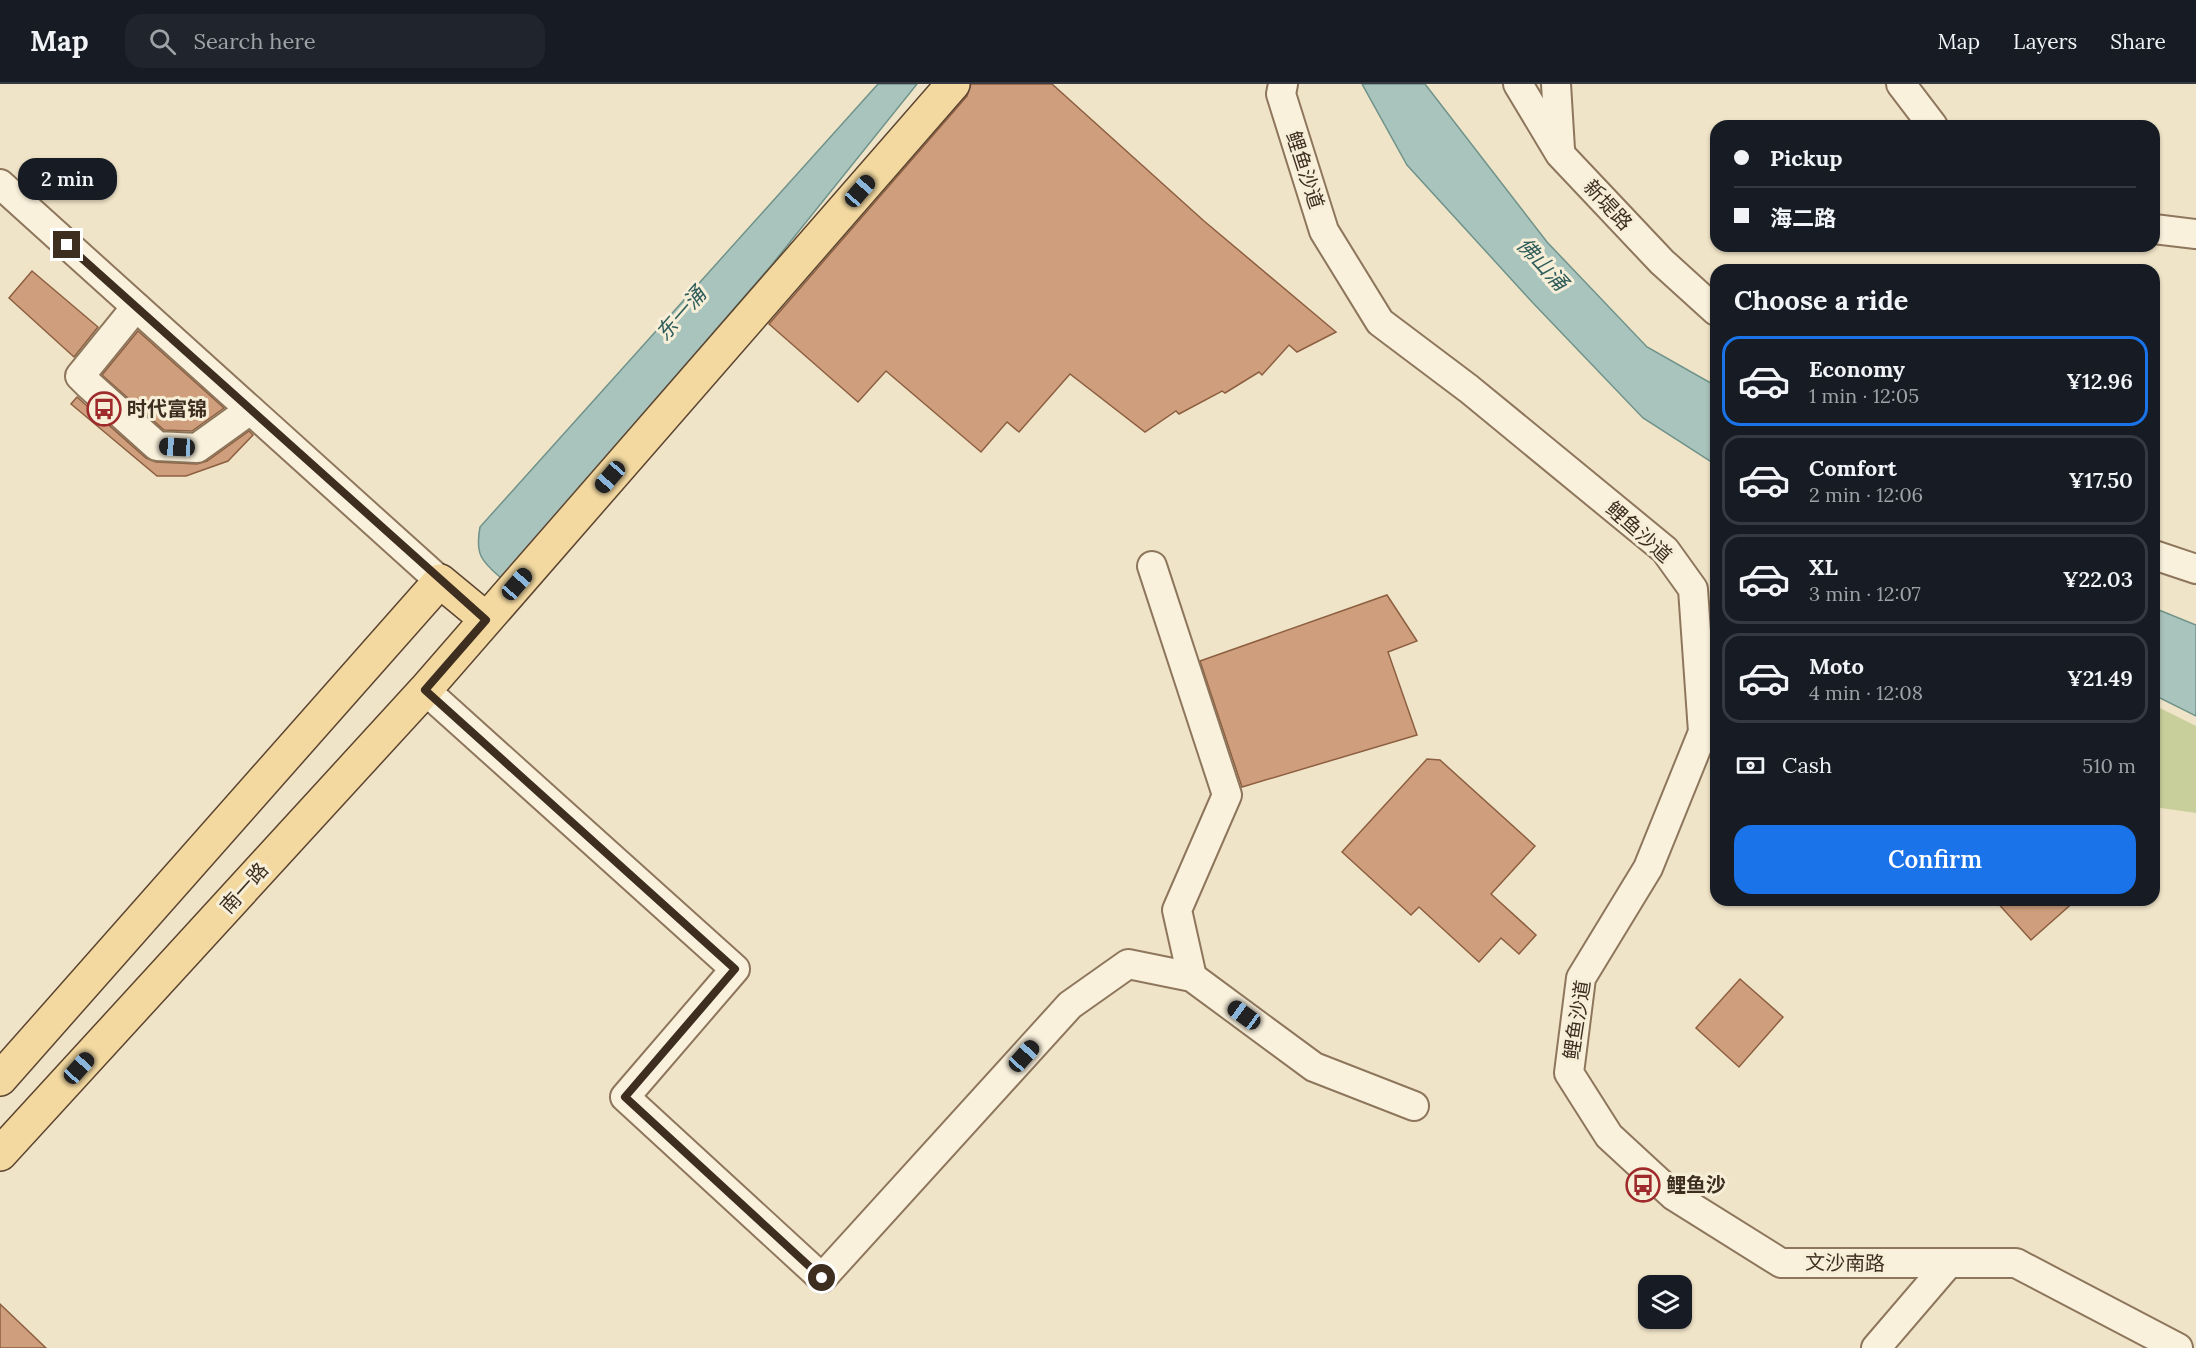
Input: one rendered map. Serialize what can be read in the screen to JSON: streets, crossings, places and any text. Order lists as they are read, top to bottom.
{
  "streets": {
    "main road": ["南一路"],
    "street": ["鲤鱼沙道", "新堤路", "文沙南路"]
  },
  "crossings": [
    ["鲤鱼沙道", "文沙南路"]
  ],
  "water": ["佛山涌", "东一涌"],
  "places": {
    "bus stop": ["时代富锦", "鲤鱼沙"]
  },
  "page": {
    "header": "Map",
    "search": "Search here",
    "nav": ["Map", "Layers", "Share"],
    "banner": ["Pickup", "海二路"],
    "bubble": "2 min",
    "heading": "Choose a ride",
    "list": [
      {
        "name": "Economy",
        "note": "1 min · 12:05",
        "value": "¥12.96"
      },
      {
        "name": "Comfort",
        "note": "2 min · 12:06",
        "value": "¥17.50"
      },
      {
        "name": "XL",
        "note": "3 min · 12:07",
        "value": "¥22.03"
      },
      {
        "name": "Moto",
        "note": "4 min · 12:08",
        "value": "¥21.49"
      }
    ],
    "pay": ["Cash", "510 m"],
    "buttons": "Confirm"
  }
}
